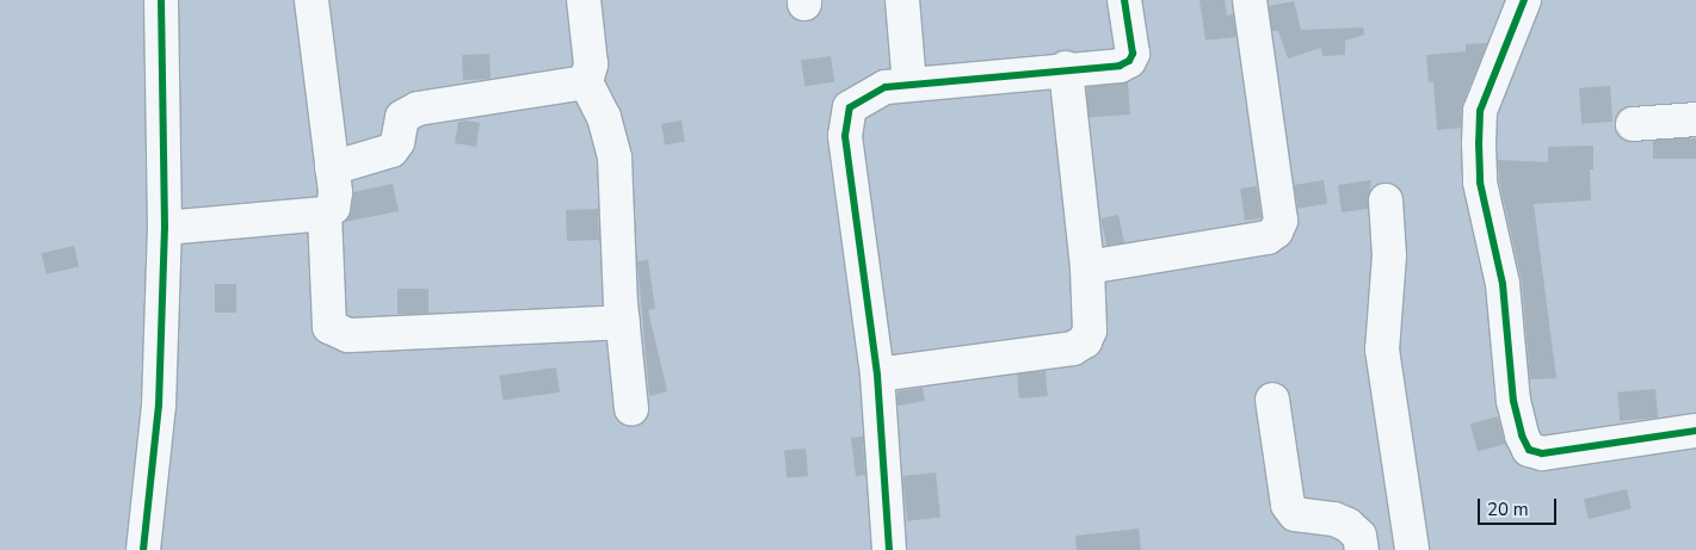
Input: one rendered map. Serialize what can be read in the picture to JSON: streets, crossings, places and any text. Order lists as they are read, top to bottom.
{
  "scale_bar": "20 m"
}
